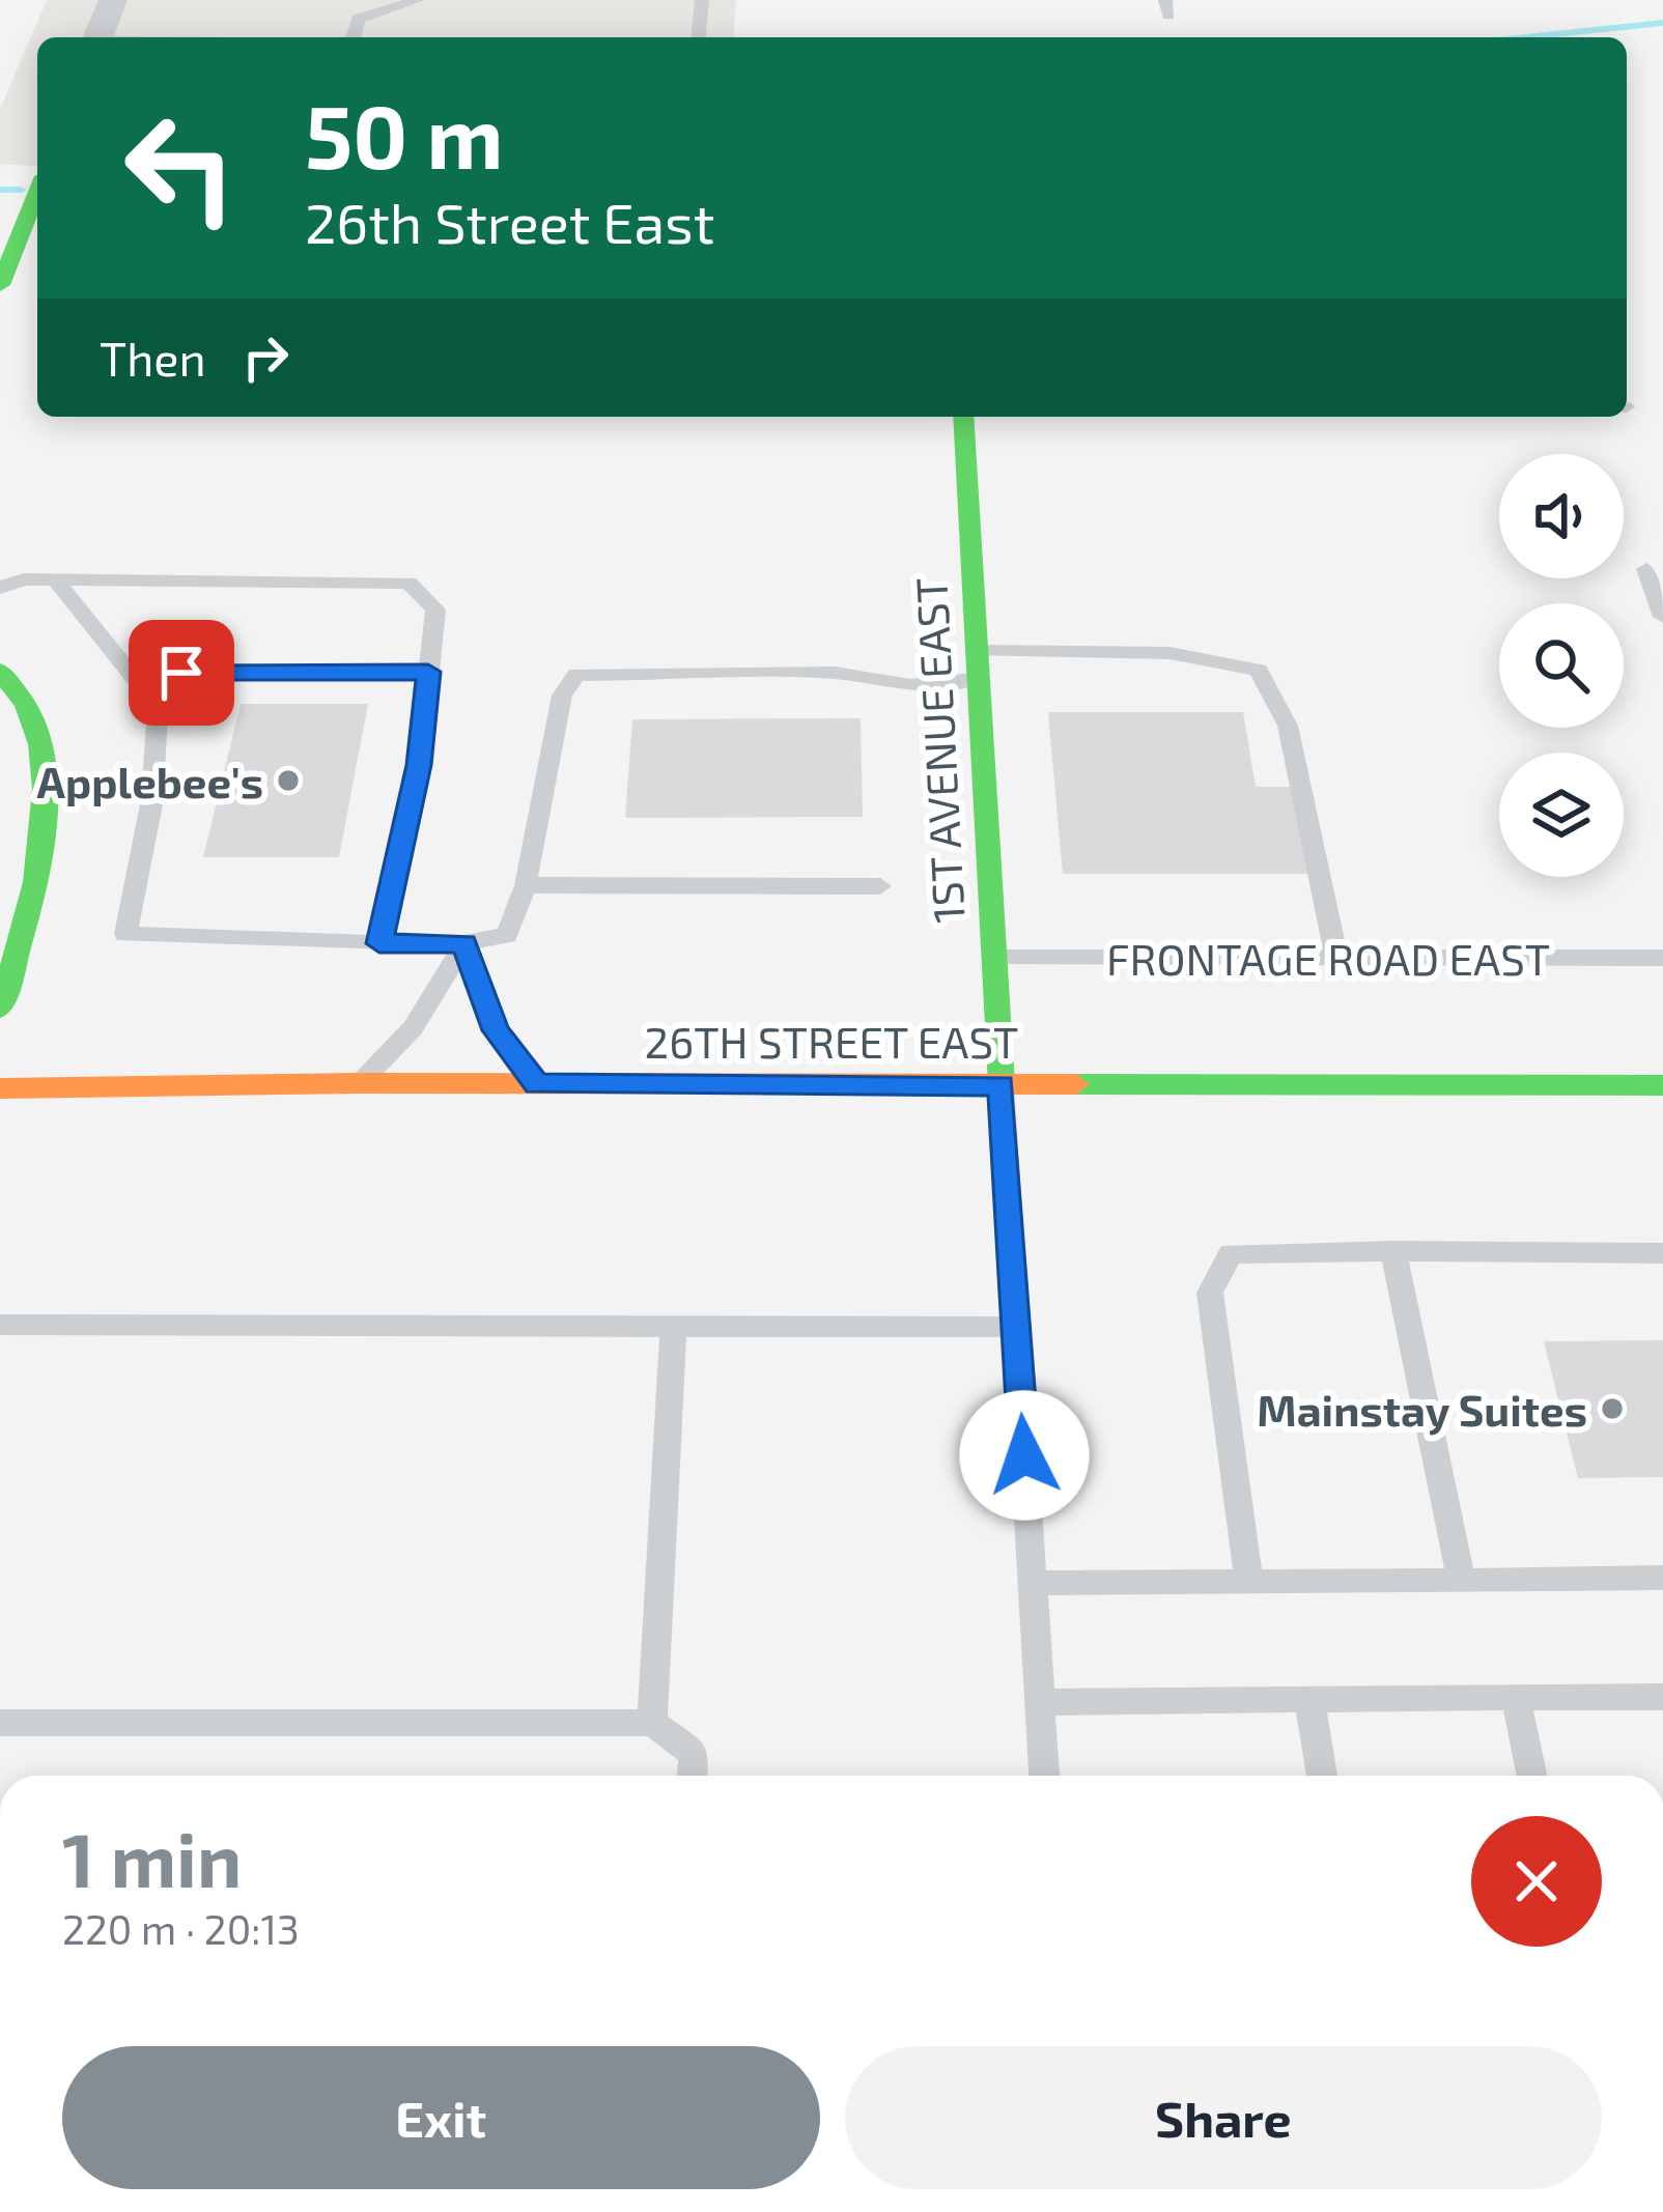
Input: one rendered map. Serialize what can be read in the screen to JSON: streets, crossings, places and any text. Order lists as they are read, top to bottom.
{
  "streets": {
    "street": ["1ST AVENUE EAST", "26TH STREET EAST"],
    "lane": ["FRONTAGE ROAD EAST"]
  },
  "crossings": [
    ["1ST AVENUE EAST", "FRONTAGE ROAD EAST"],
    ["1ST AVENUE EAST", "26TH STREET EAST"]
  ],
  "places": ["Applebee's", "Mainstay Suites"],
  "page": {
    "turn": ["50 m", "26th Street East"],
    "then": "Then",
    "heading": ["1 min", "220 m · 20:13"],
    "buttons": ["Exit", "Share"]
  }
}
